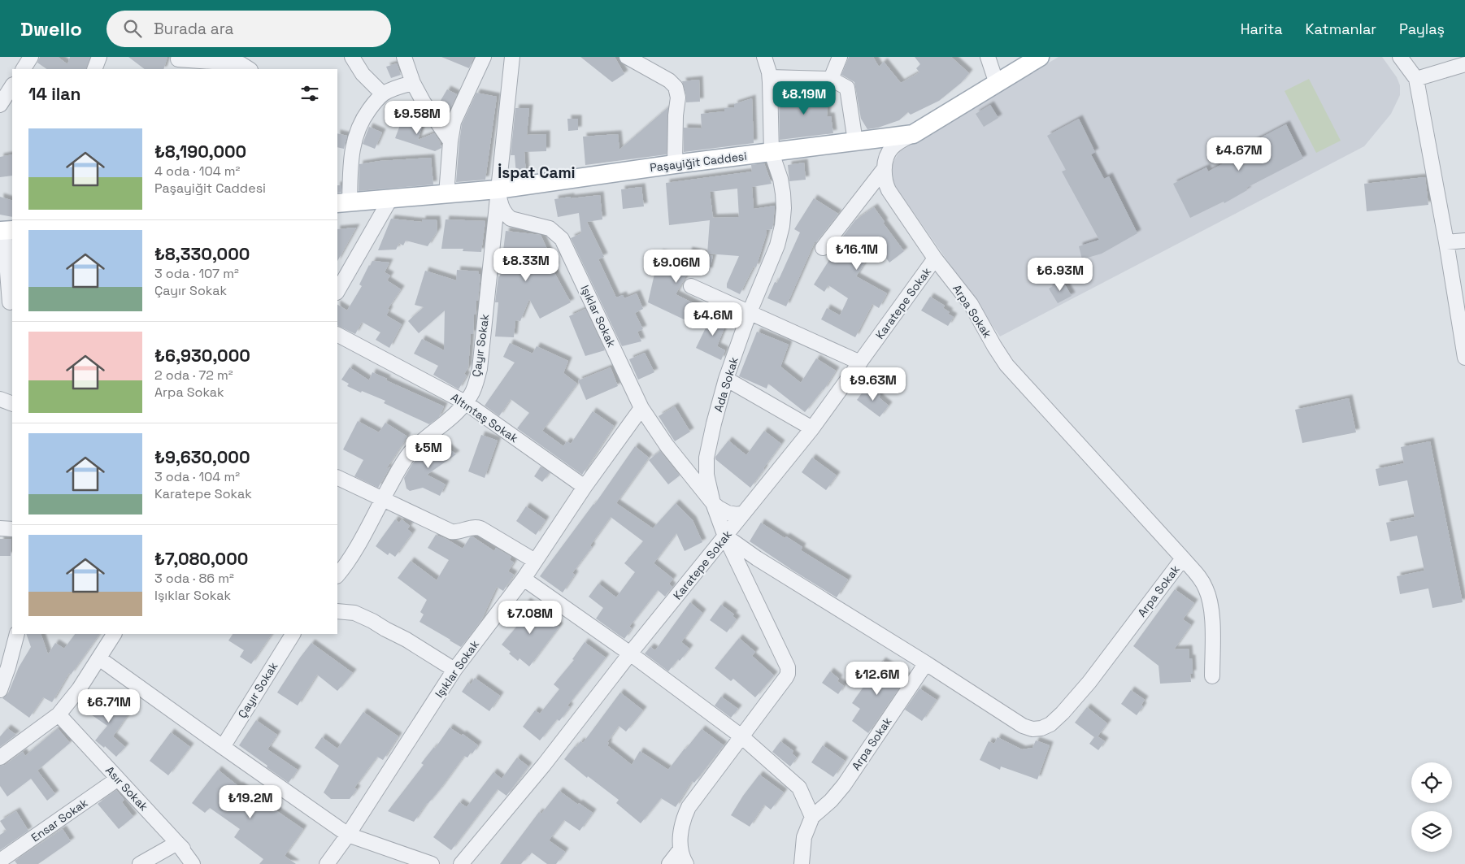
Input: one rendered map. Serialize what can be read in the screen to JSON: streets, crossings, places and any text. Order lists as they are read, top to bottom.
{
  "streets": {
    "main road": ["Paşayiğit Caddesi"],
    "street": [
      "Karatepe Sokak",
      "Arpa Sokak",
      "Işıklar Sokak",
      "Çayır Sokak",
      "Ada Sokak",
      "Altıntaş Sokak",
      "Asır Sokak",
      "Ensar Sokak"
    ]
  },
  "crossings": [
    ["Paşayiğit Caddesi", "Arpa Sokak"],
    ["Paşayiğit Caddesi", "Işıklar Sokak"],
    ["Paşayiğit Caddesi", "Çayır Sokak"],
    ["Paşayiğit Caddesi", "Ada Sokak"],
    ["Karatepe Sokak", "Arpa Sokak"],
    ["Karatepe Sokak", "Işıklar Sokak"],
    ["Işıklar Sokak", "Çayır Sokak"],
    ["Işıklar Sokak", "Ada Sokak"],
    ["Işıklar Sokak", "Altıntaş Sokak"],
    ["Çayır Sokak", "Altıntaş Sokak"],
    ["Asır Sokak", "Ensar Sokak"]
  ],
  "districts": ["İspat Cami"],
  "page": {
    "header": "Dwello",
    "search": "Burada ara",
    "nav": ["Harita", "Katmanlar", "Paylaş"],
    "heading": "14 ilan",
    "price": [
      "₺8.19M",
      "₺9.58M",
      "₺4.67M",
      "₺16.1M",
      "₺8.33M",
      "₺9.06M",
      "₺6.93M",
      "₺4.6M",
      "₺9.63M",
      "₺5M",
      "₺7.08M",
      "₺12.6M",
      "₺6.71M",
      "₺19.2M"
    ],
    "list": [
      {
        "name": "₺8,190,000",
        "note": "4 oda · 104 m² · Paşayiğit Caddesi"
      },
      {
        "name": "₺8,330,000",
        "note": "3 oda · 107 m² · Çayır Sokak"
      },
      {
        "name": "₺6,930,000",
        "note": "2 oda · 72 m² · Arpa Sokak"
      },
      {
        "name": "₺9,630,000",
        "note": "3 oda · 104 m² · Karatepe Sokak"
      },
      {
        "name": "₺7,080,000",
        "note": "3 oda · 86 m² · Işıklar Sokak"
      }
    ]
  }
}
